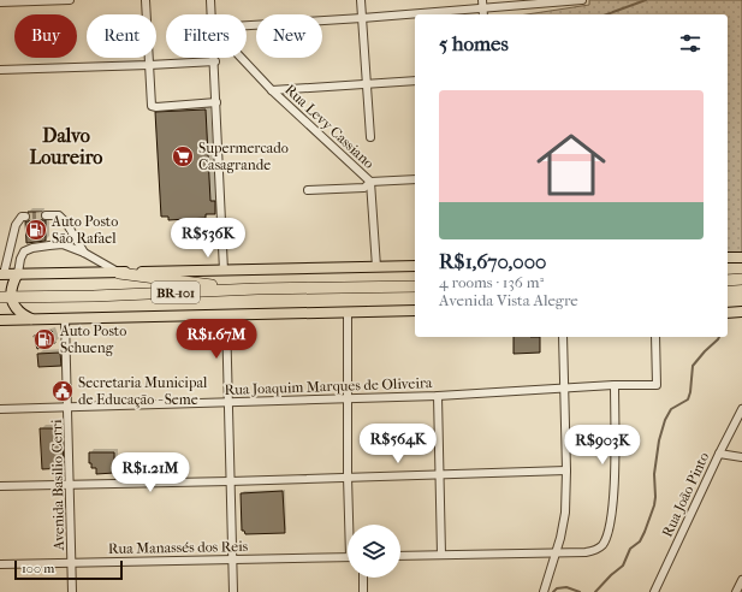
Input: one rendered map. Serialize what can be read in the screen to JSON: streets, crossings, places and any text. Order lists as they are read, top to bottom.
{
  "streets": {
    "highway": ["BR-101"],
    "street": [
      "Rua Levy Cassiano",
      "Rua Joaquim Marques de Oliveira",
      "Avenida Basilio Cerri",
      "Rua João Pinto",
      "Rua Manassés dos Reis"
    ]
  },
  "crossings": [
    ["Rua Joaquim Marques de Oliveira", "Avenida Basilio Cerri"],
    ["Avenida Basilio Cerri", "Rua Manassés dos Reis"]
  ],
  "districts": ["Dalvo Loureiro"],
  "places": {
    "supermarket": ["Supermercado Casagrande"],
    "fuel station": ["Auto Posto São Rafael", "Auto Posto Schueng"],
    "public building": ["Secretaria Municipal de Educação - Seme"]
  },
  "scale_bar": "100 m",
  "page": {
    "chip": [
      "Buy",
      "Rent",
      "Filters",
      "New"
    ],
    "heading": "5 homes",
    "list": [
      {
        "name": "R$1,670,000",
        "note": "4 rooms · 136 m² · Avenida Vista Alegre"
      }
    ],
    "price": [
      "R$536K",
      "R$1.67M",
      "R$564K",
      "R$903K",
      "R$1.21M"
    ],
    "scale": "100 m"
  }
}
